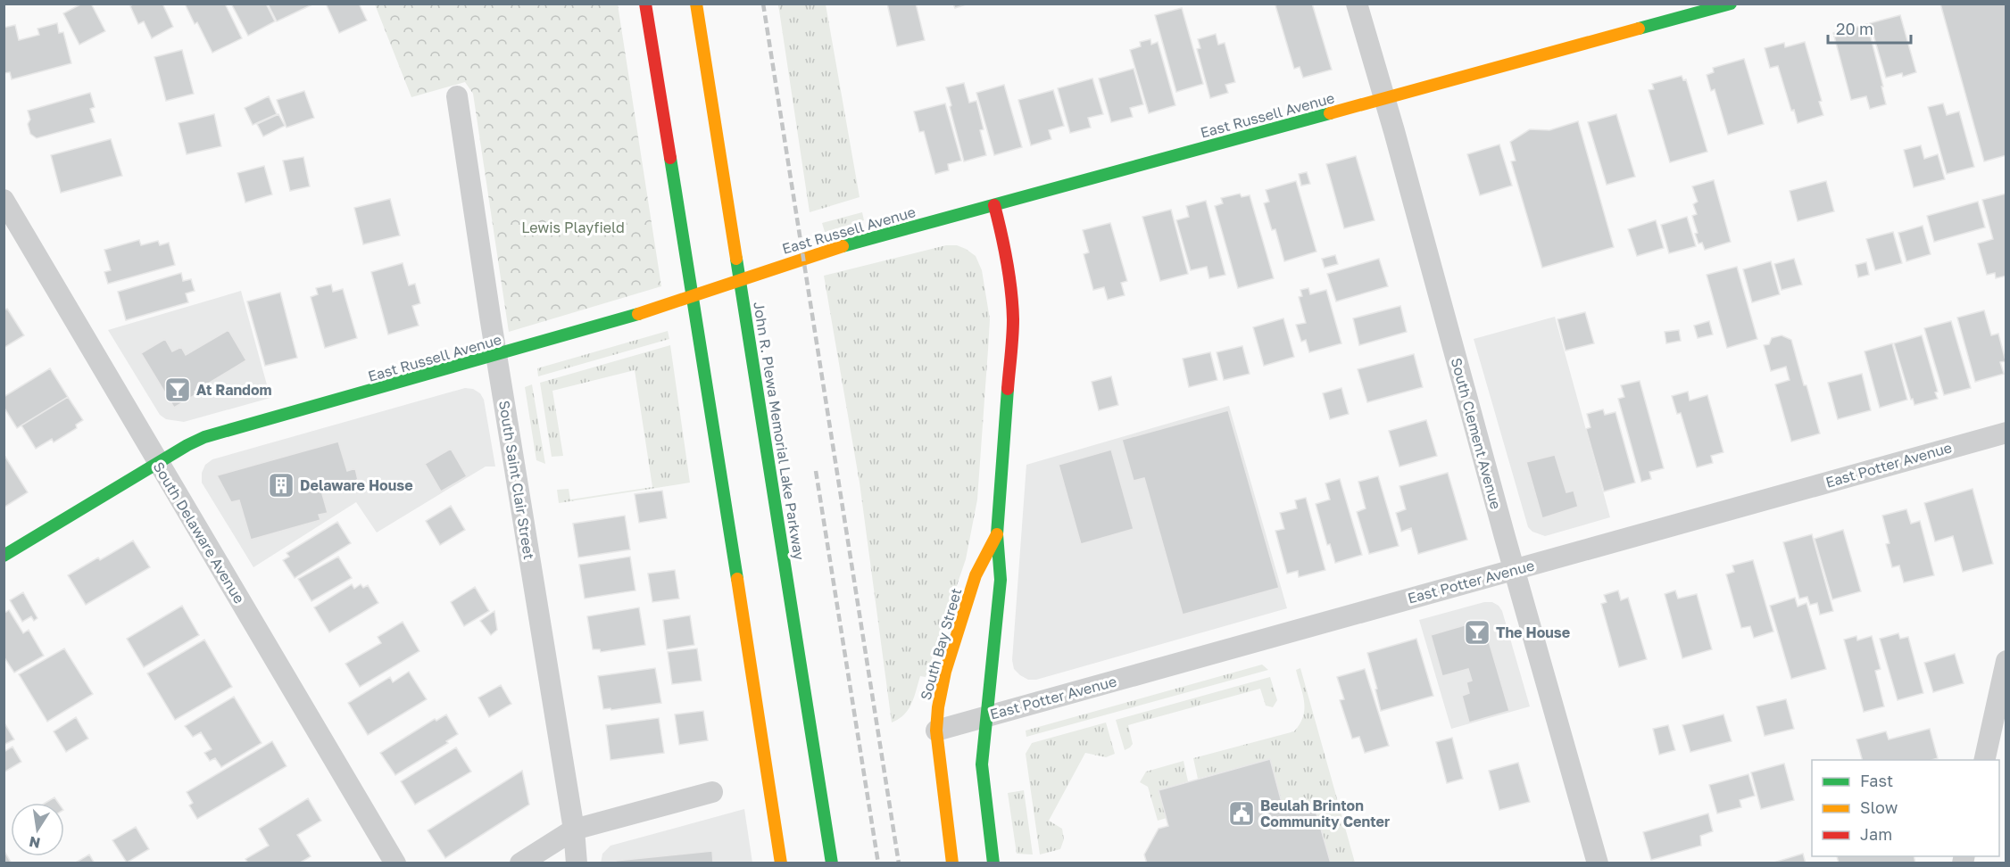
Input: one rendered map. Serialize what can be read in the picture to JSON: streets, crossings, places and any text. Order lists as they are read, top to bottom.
{
  "streets": {
    "main road": ["East Russell Avenue", "John R. Plewa Memorial Lake Parkway", "South Bay Street"],
    "street": [
      "South Clement Avenue",
      "East Potter Avenue",
      "South Saint Clair Street",
      "South Delaware Avenue"
    ]
  },
  "crossings": [
    ["East Russell Avenue", "South Clement Avenue"],
    ["East Russell Avenue", "South Saint Clair Street"],
    ["East Russell Avenue", "South Delaware Avenue"],
    ["East Russell Avenue", "South Bay Street"],
    ["South Clement Avenue", "East Potter Avenue"],
    ["East Potter Avenue", "South Bay Street"]
  ],
  "parks": ["Lewis Playfield"],
  "places": {
    "bar": ["At Random", "The House"],
    "building": ["Delaware House"],
    "public building": ["Beulah Brinton Community Center"]
  },
  "legend": ["Fast", "Slow", "Jam"],
  "scale_bar": "20 m",
  "north": "bottom"
}
